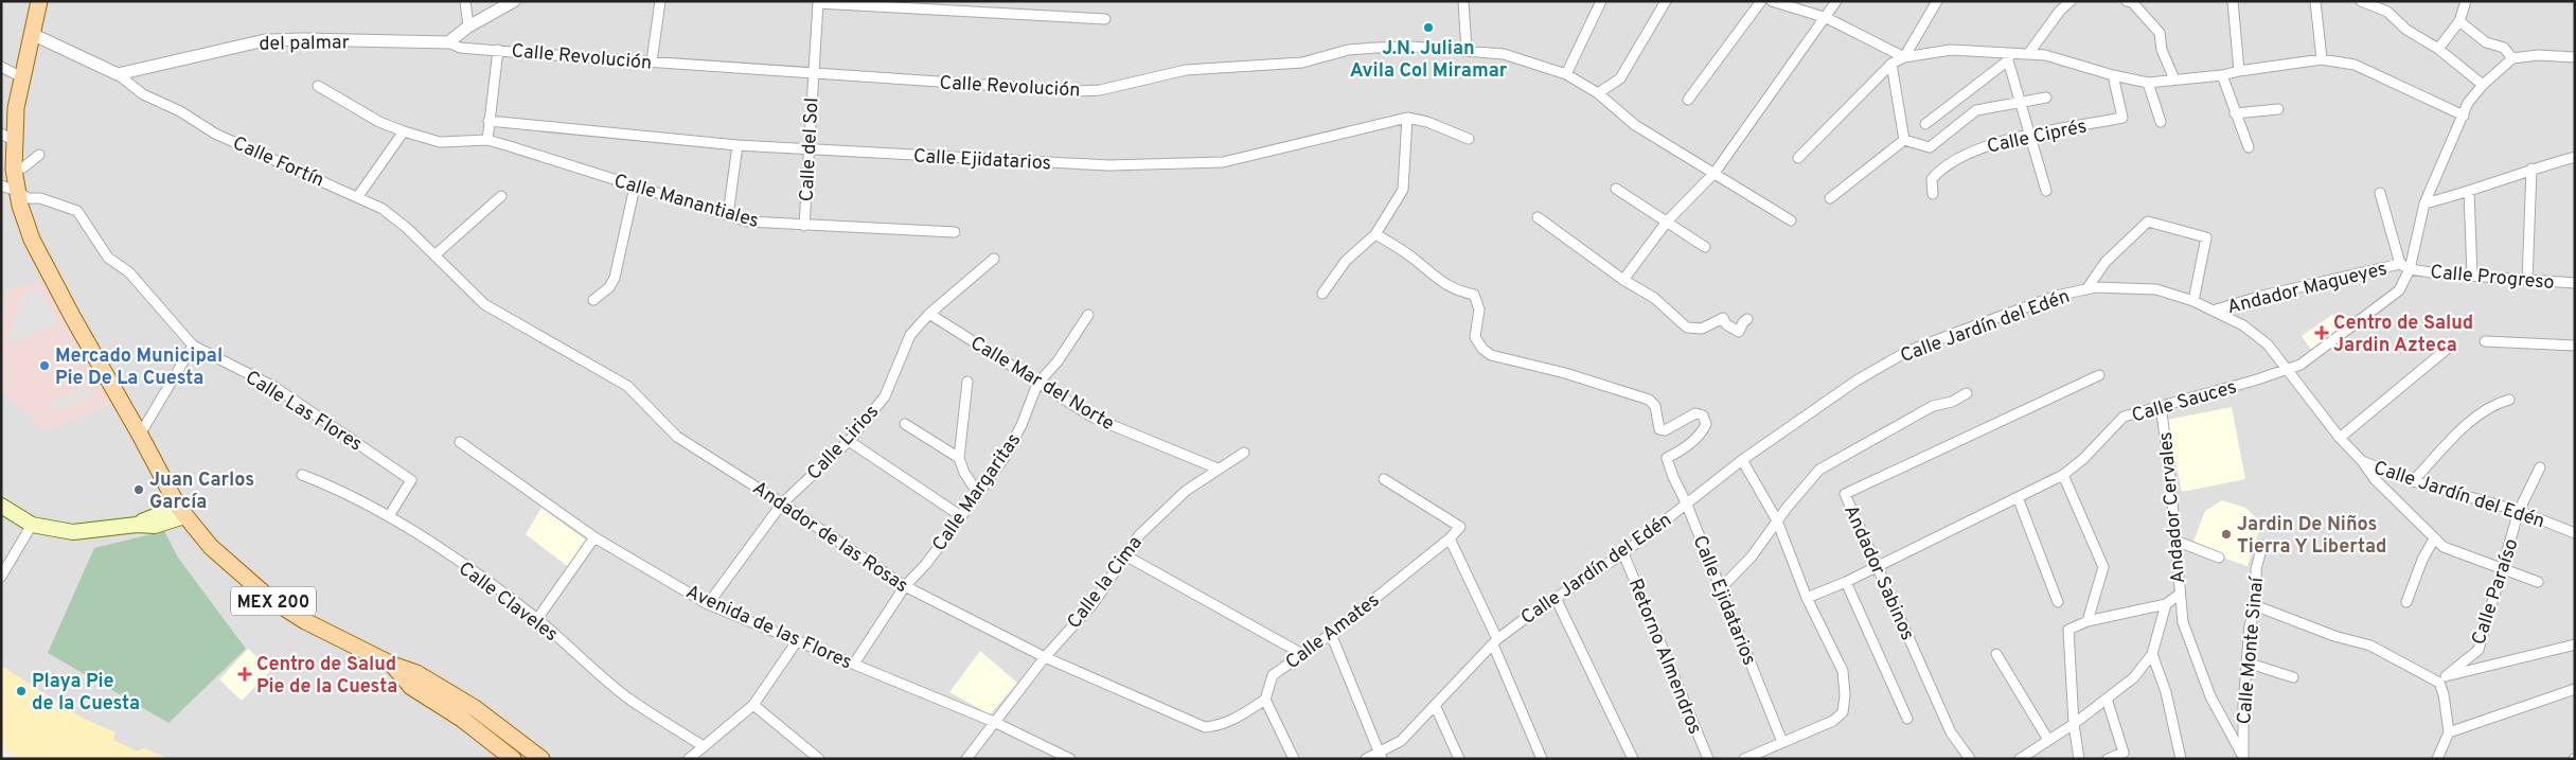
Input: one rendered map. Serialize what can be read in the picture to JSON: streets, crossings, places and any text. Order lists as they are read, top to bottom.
{
  "streets": {
    "main road": ["MEX 200"],
    "street": [
      "del palmar",
      "Calle Revolución",
      "Calle Ciprés",
      "Calle del Sol",
      "Calle Ejidatarios",
      "Calle Fortín",
      "Calle Manantiales",
      "Calle Progreso",
      "Andador Magueyes",
      "Calle Jardín del Edén",
      "Calle Mar del Norte",
      "Calle Sauces",
      "Calle Las Flores",
      "Calle Lirios",
      "Calle Margaritas",
      "Andador Cervales",
      "Andador de las Rosas",
      "Andador Sabinos",
      "Calle la Cima",
      "Calle Paraíso",
      "Calle Claveles",
      "Avenida de las Flores",
      "Calle Amates",
      "Calle Monte Sinaí",
      "Retorno Almendros"
    ]
  },
  "crossings": [
    ["del palmar", "Calle Revolución"],
    ["del palmar", "Calle Fortín"],
    ["Calle Revolución", "Calle del Sol"],
    ["Calle del Sol", "Calle Ejidatarios"],
    ["Calle del Sol", "Calle Manantiales"],
    ["Calle Ejidatarios", "Calle Jardín del Edén"],
    ["Calle Fortín", "Andador de las Rosas"],
    ["Calle Progreso", "Andador Magueyes"],
    ["Calle Progreso", "Calle Sauces"],
    ["Andador Magueyes", "Calle Jardín del Edén"],
    ["Andador Magueyes", "Calle Sauces"],
    ["Calle Jardín del Edén", "Calle Sauces"],
    ["Calle Jardín del Edén", "Calle Paraíso"],
    ["Calle Jardín del Edén", "Retorno Almendros"],
    ["Calle Mar del Norte", "Calle Lirios"],
    ["Calle Mar del Norte", "Calle Margaritas"],
    ["Calle Mar del Norte", "Calle la Cima"],
    ["Calle Sauces", "Andador Cervales"],
    ["Calle Sauces", "Andador Sabinos"],
    ["Calle Las Flores", "Calle Claveles"],
    ["Calle Lirios", "Andador de las Rosas"],
    ["Calle Lirios", "Avenida de las Flores"],
    ["Calle Margaritas", "Andador de las Rosas"],
    ["Calle Margaritas", "Avenida de las Flores"],
    ["Andador de las Rosas", "Calle la Cima"],
    ["Andador de las Rosas", "Calle Amates"],
    ["Calle la Cima", "Avenida de las Flores"]
  ],
  "places": {
    "other": [
      "J.N. Julian Avila Col Miramar",
      "Mercado Municipal Pie De La Cuesta",
      "Juan Carlos García",
      "Jardin De Niños Tierra Y Libertad",
      "Playa Pie de la Cuesta"
    ],
    "health": ["Centro de Salud Jardin Azteca", "Centro de Salud Pie de la Cuesta"]
  }
}
